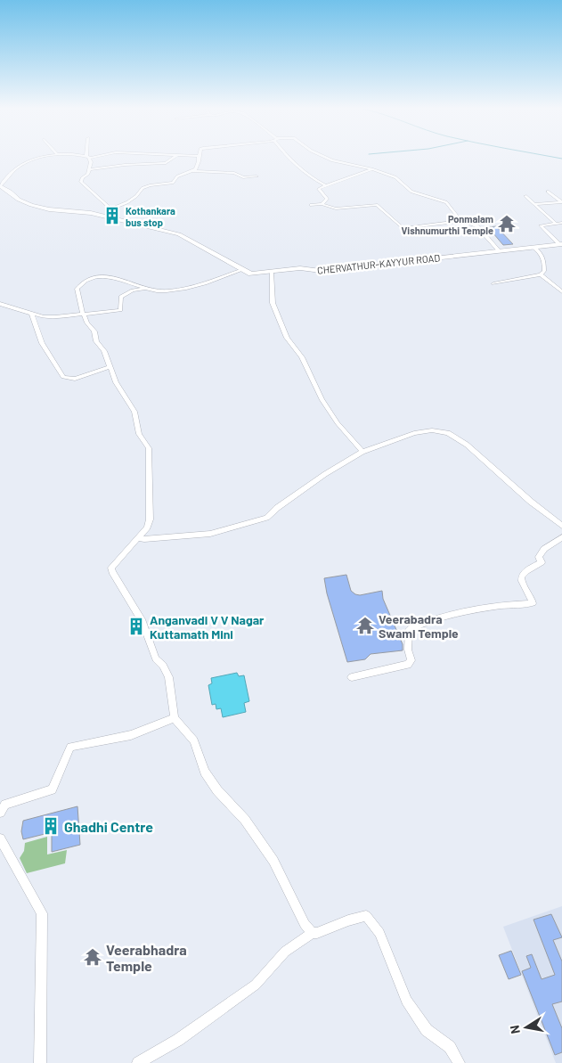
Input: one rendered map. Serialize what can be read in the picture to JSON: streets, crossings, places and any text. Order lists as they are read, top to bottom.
{
  "streets": {
    "main road": ["CHERVATHUR-KAYYUR ROAD"]
  },
  "places": {
    "building": ["Kothankara bus stop", "Anganvadi V V Nagar Kuttamath Mini", "Ghadhi Centre"],
    "temple": ["Ponmalam Vishnumurthi Temple", "Veerabadra Swami Temple", "Veerabhadra Temple"]
  },
  "north": "left"
}
